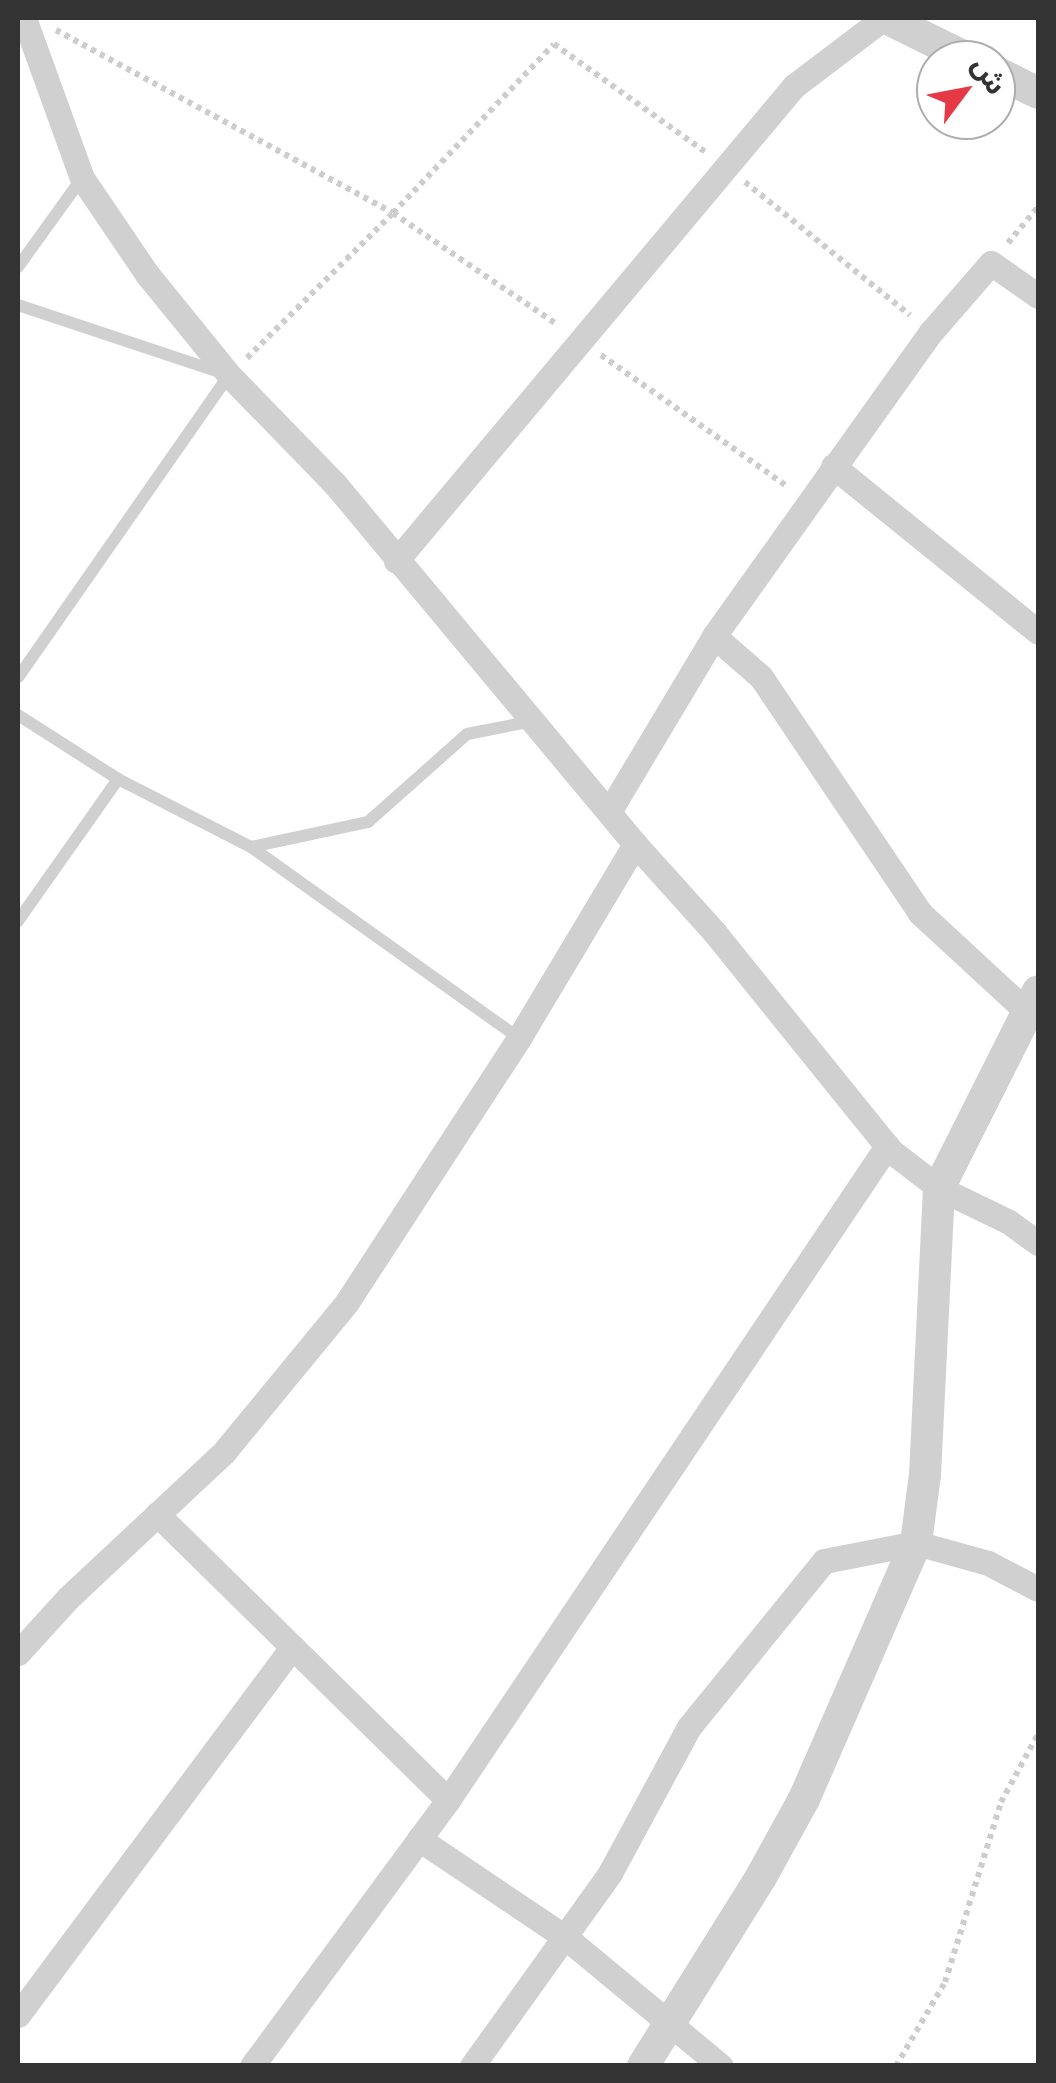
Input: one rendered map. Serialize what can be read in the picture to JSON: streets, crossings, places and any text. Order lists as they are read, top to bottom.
{
  "north": "top right"
}
